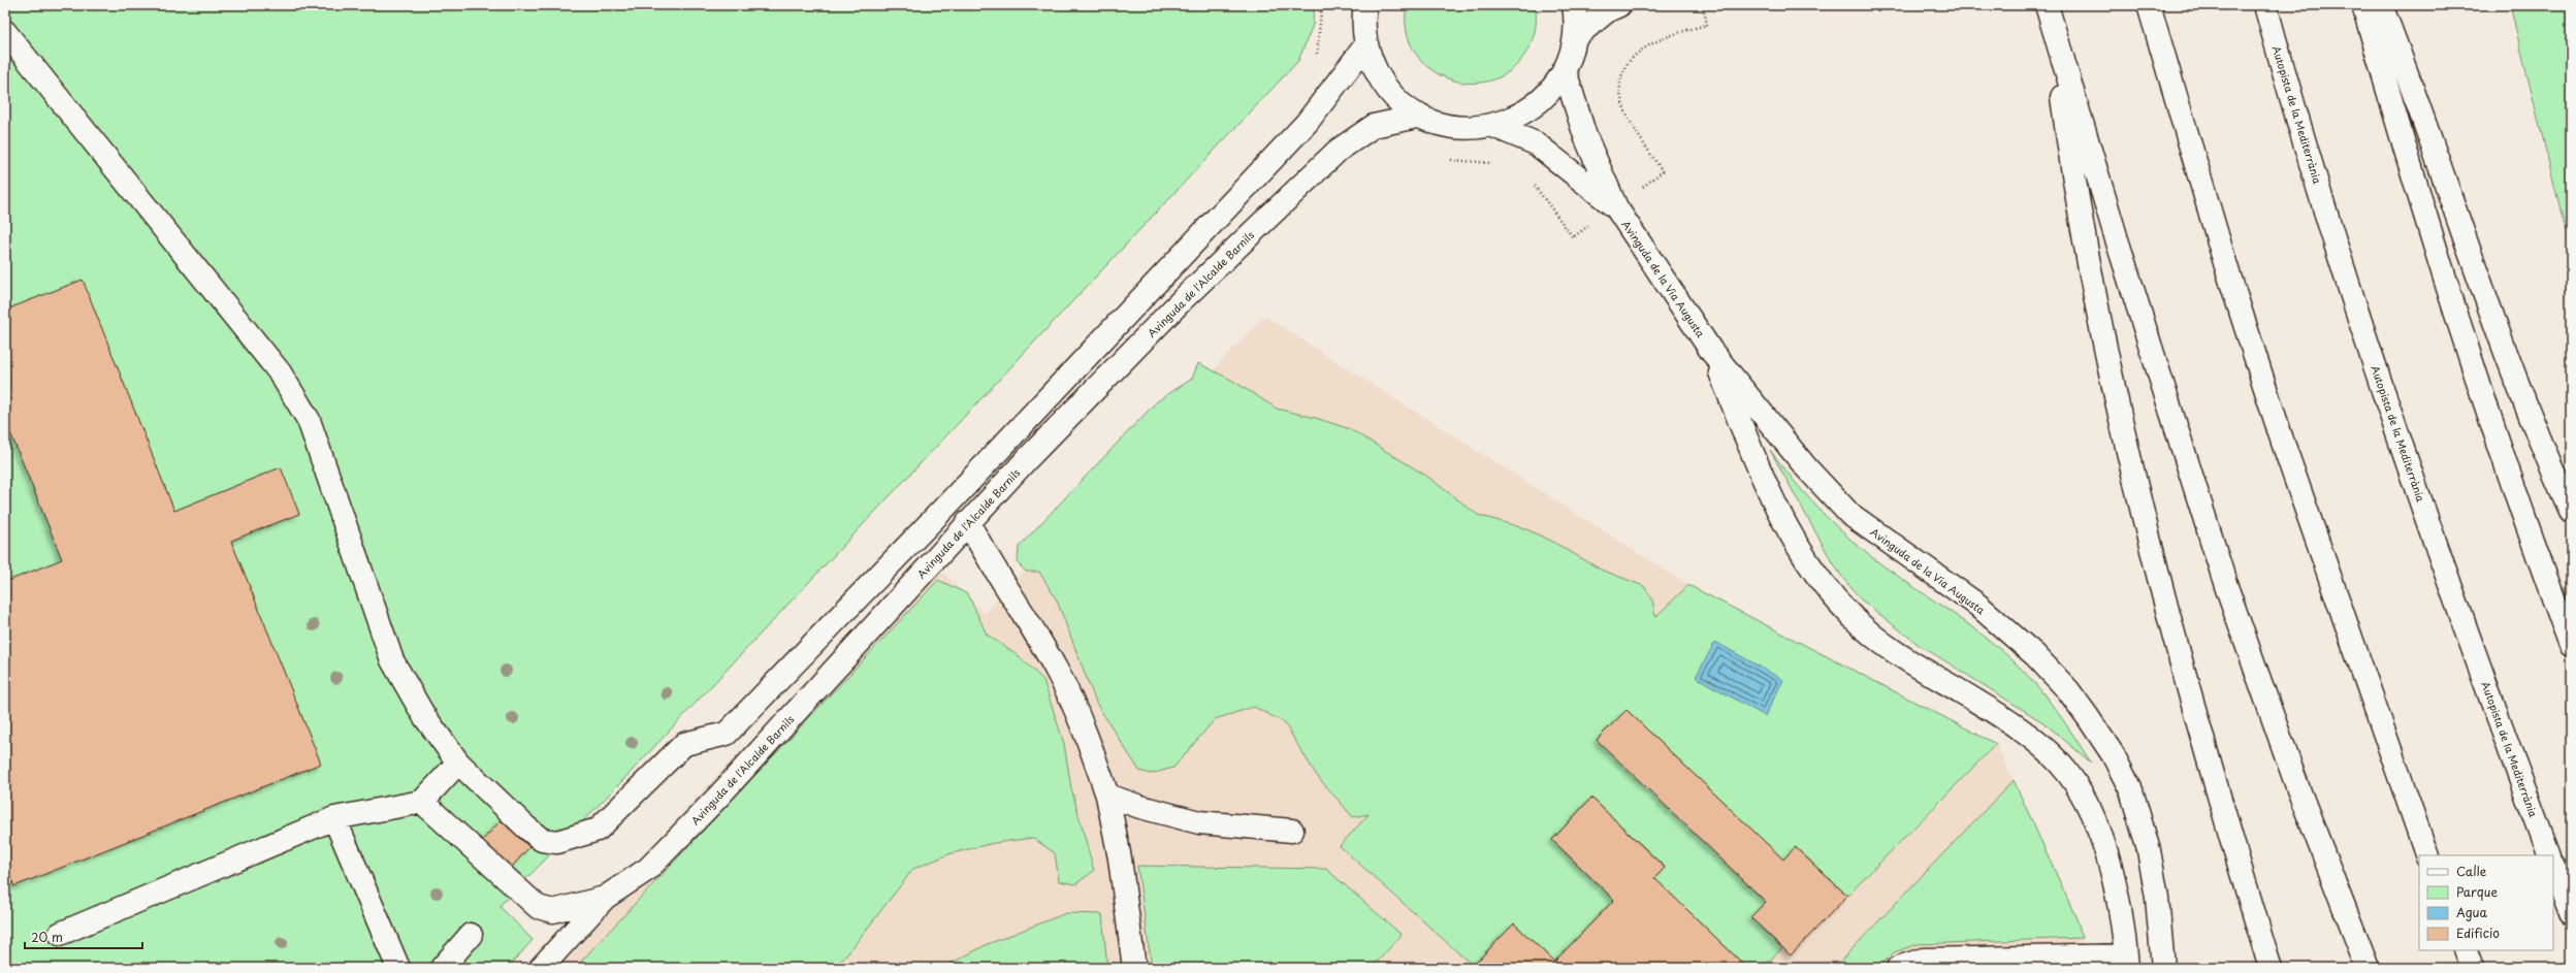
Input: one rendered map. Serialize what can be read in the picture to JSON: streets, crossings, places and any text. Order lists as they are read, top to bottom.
{
  "streets": {
    "main road": ["Autopista de la Mediterrània", "Avinguda de la Via Augusta", "Avinguda de l'Alcalde Barnils"]
  },
  "legend": [
    "Calle",
    "Parque",
    "Agua",
    "Edificio"
  ],
  "scale_bar": "20 m"
}
